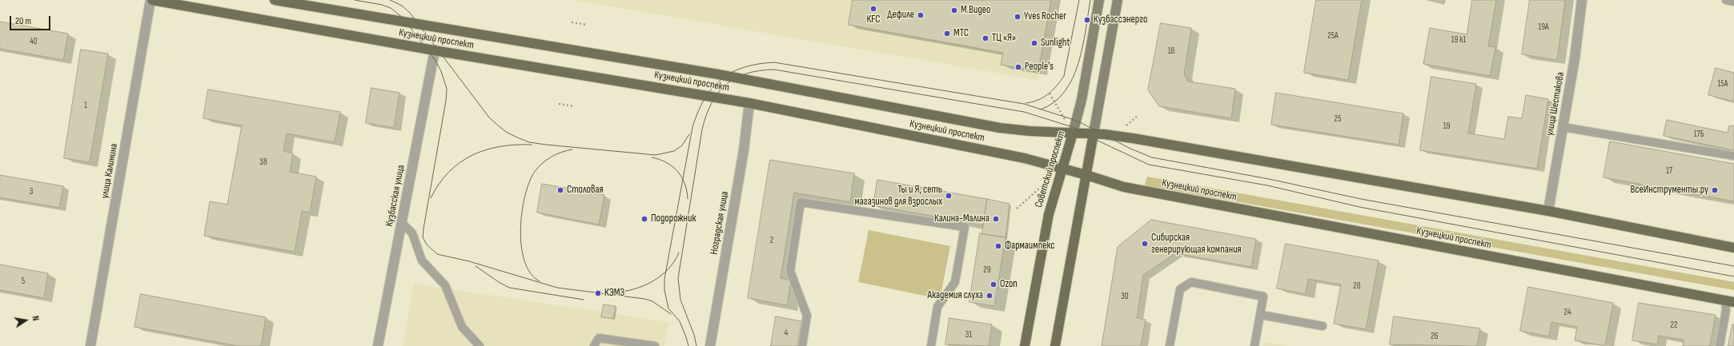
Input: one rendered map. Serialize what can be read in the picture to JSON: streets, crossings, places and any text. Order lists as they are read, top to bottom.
{
  "streets": {
    "main road": ["Кузнецкий проспект", "Советский проспект"],
    "street": [
      "улица Шестакова",
      "улица Калинина",
      "Кузбасская улица",
      "Ноградская улица"
    ]
  },
  "crossings": [
    ["Кузнецкий проспект", "улица Шестакова"],
    ["Кузнецкий проспект", "Советский проспект"],
    ["Кузнецкий проспект", "улица Калинина"],
    ["Кузнецкий проспект", "Кузбасская улица"],
    ["Кузнецкий проспект", "Ноградская улица"]
  ],
  "places": [
    "KFC",
    "М.Видео",
    "Дефиле",
    "Yves Rocher",
    "Кузбассэнерго",
    "МТС",
    "ТЦ «Я»",
    "Sunlight",
    "People's",
    "Столовая",
    "ВсеИнструменты.ру",
    "Ты и Я, сеть магазинов для взрослых",
    "Подорожник",
    "Калина-Малина",
    "Сибирская генерирующая компания",
    "Фармаимпекс",
    "Ozon",
    "КЭМЗ",
    "Академия слуха"
  ],
  "house_numbers": [
    "19А",
    "25А",
    "19 к1",
    "40",
    "18",
    "15А",
    "1",
    "25",
    "19",
    "17Б",
    "38",
    "17",
    "3",
    "2",
    "29",
    "5",
    "28",
    "30",
    "24",
    "22",
    "4",
    "31",
    "26"
  ],
  "scale_bar": "20 m",
  "north": "right"
}
